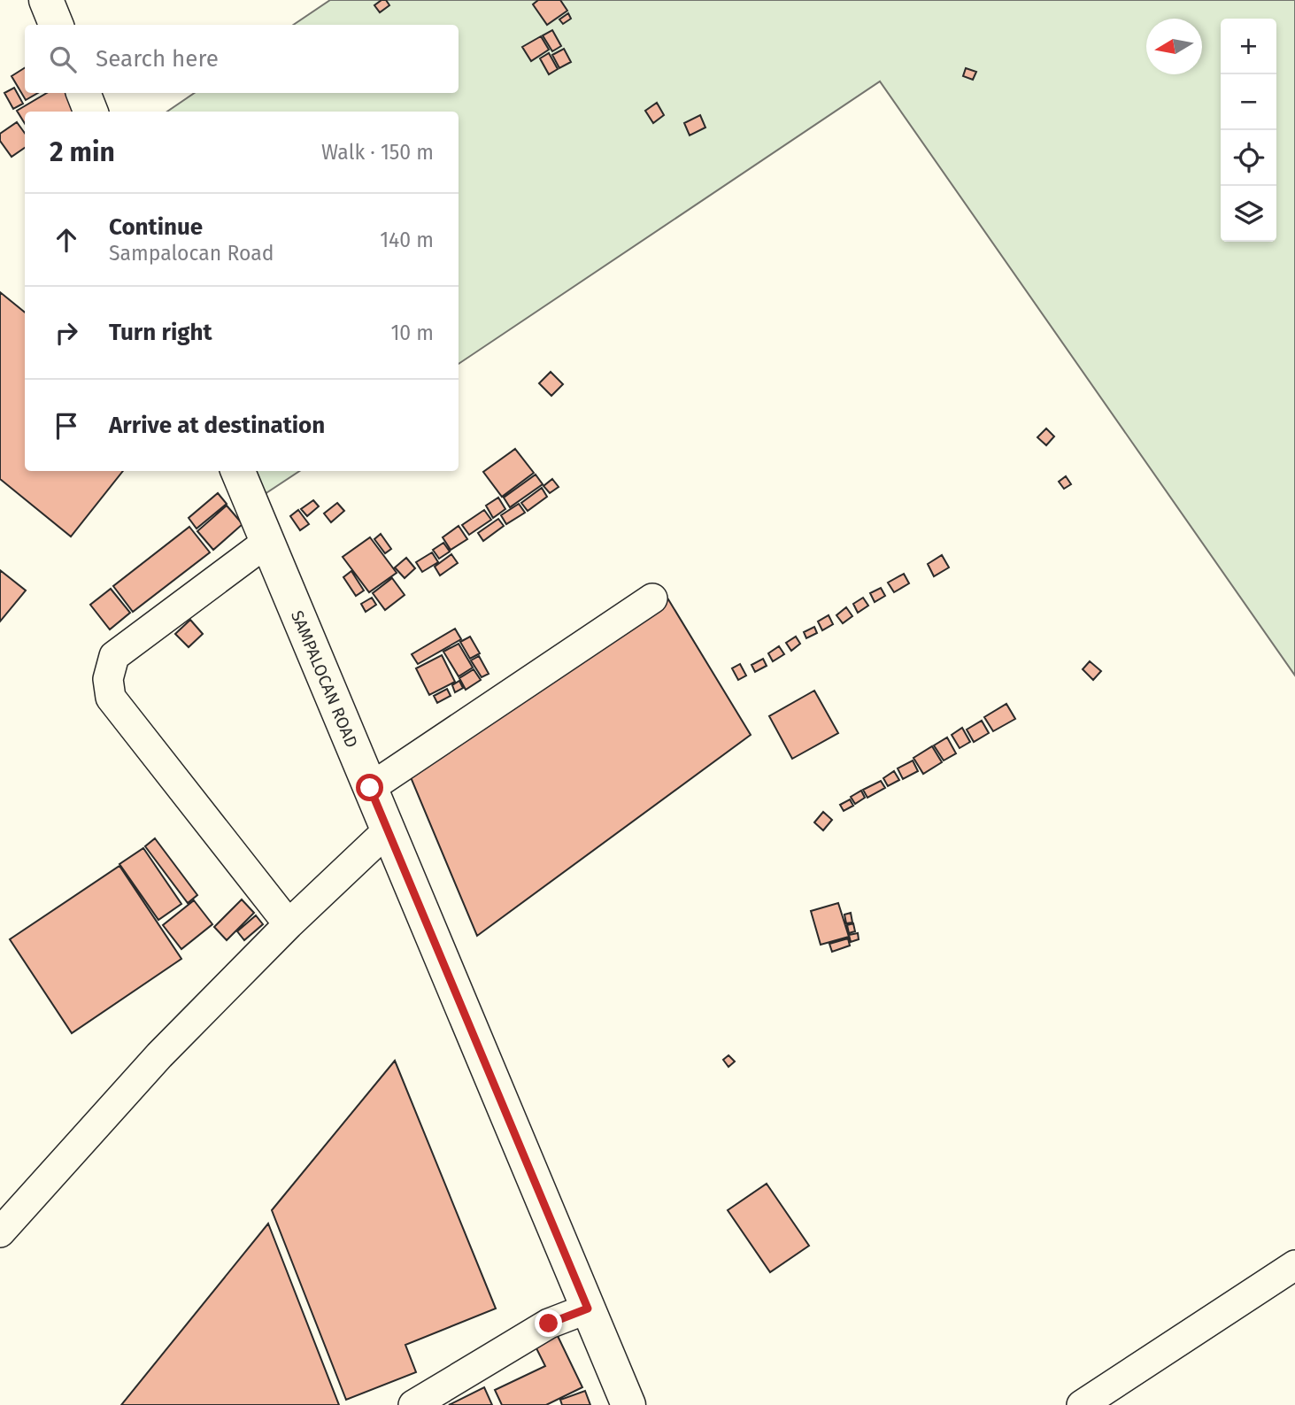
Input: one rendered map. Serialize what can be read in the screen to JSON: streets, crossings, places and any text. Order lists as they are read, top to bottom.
{
  "streets": {
    "main road": ["SAMPALOCAN ROAD"]
  },
  "north": "left",
  "page": {
    "map_buttons": ["+", "−"],
    "search": "Search here",
    "heading": ["2 min", "Walk · 150 m"],
    "list": [
      ["Continue", "Sampalocan Road", "140 m"],
      ["Turn right", "10 m"],
      "Arrive at destination"
    ]
  }
}
